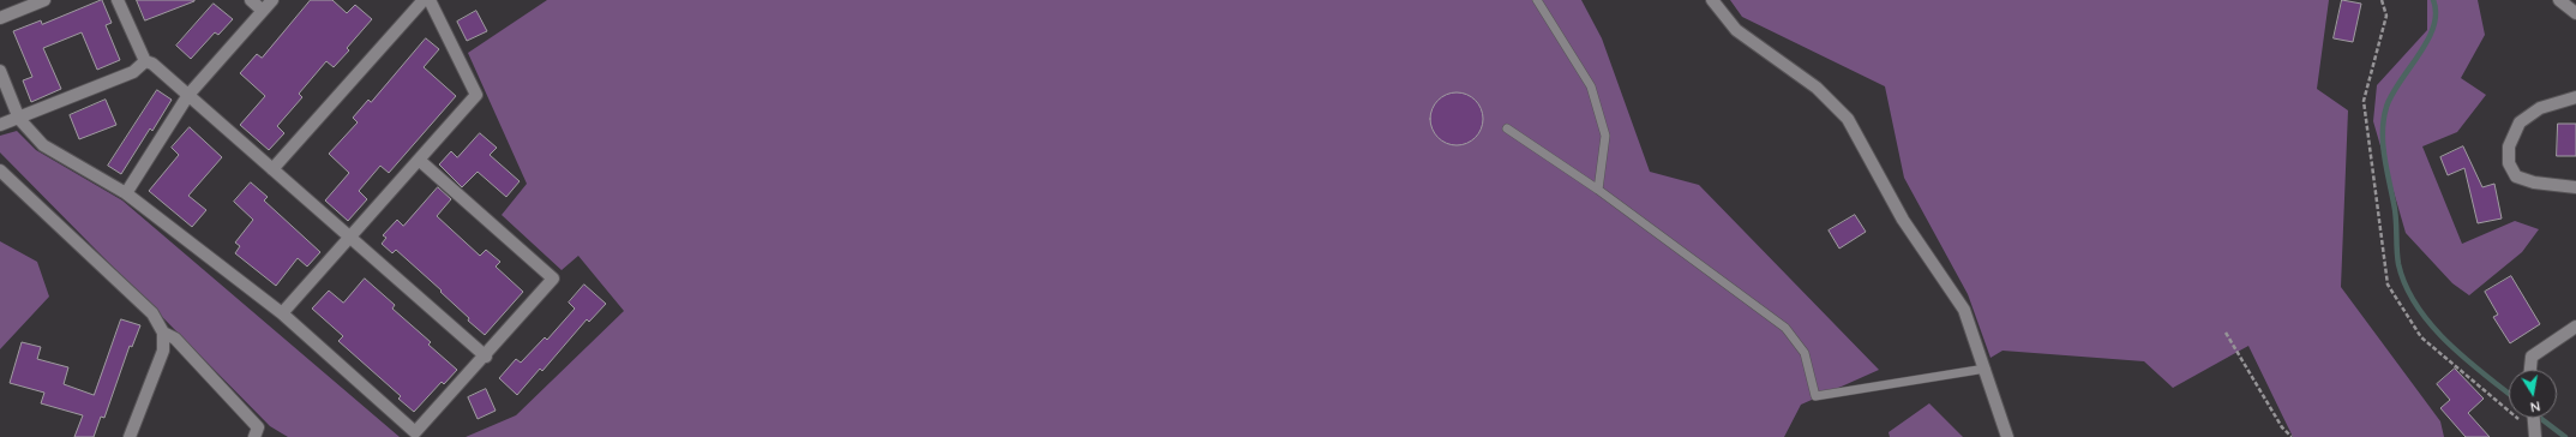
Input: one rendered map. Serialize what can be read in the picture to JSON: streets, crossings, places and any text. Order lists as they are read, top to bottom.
{
  "north": "bottom"
}
